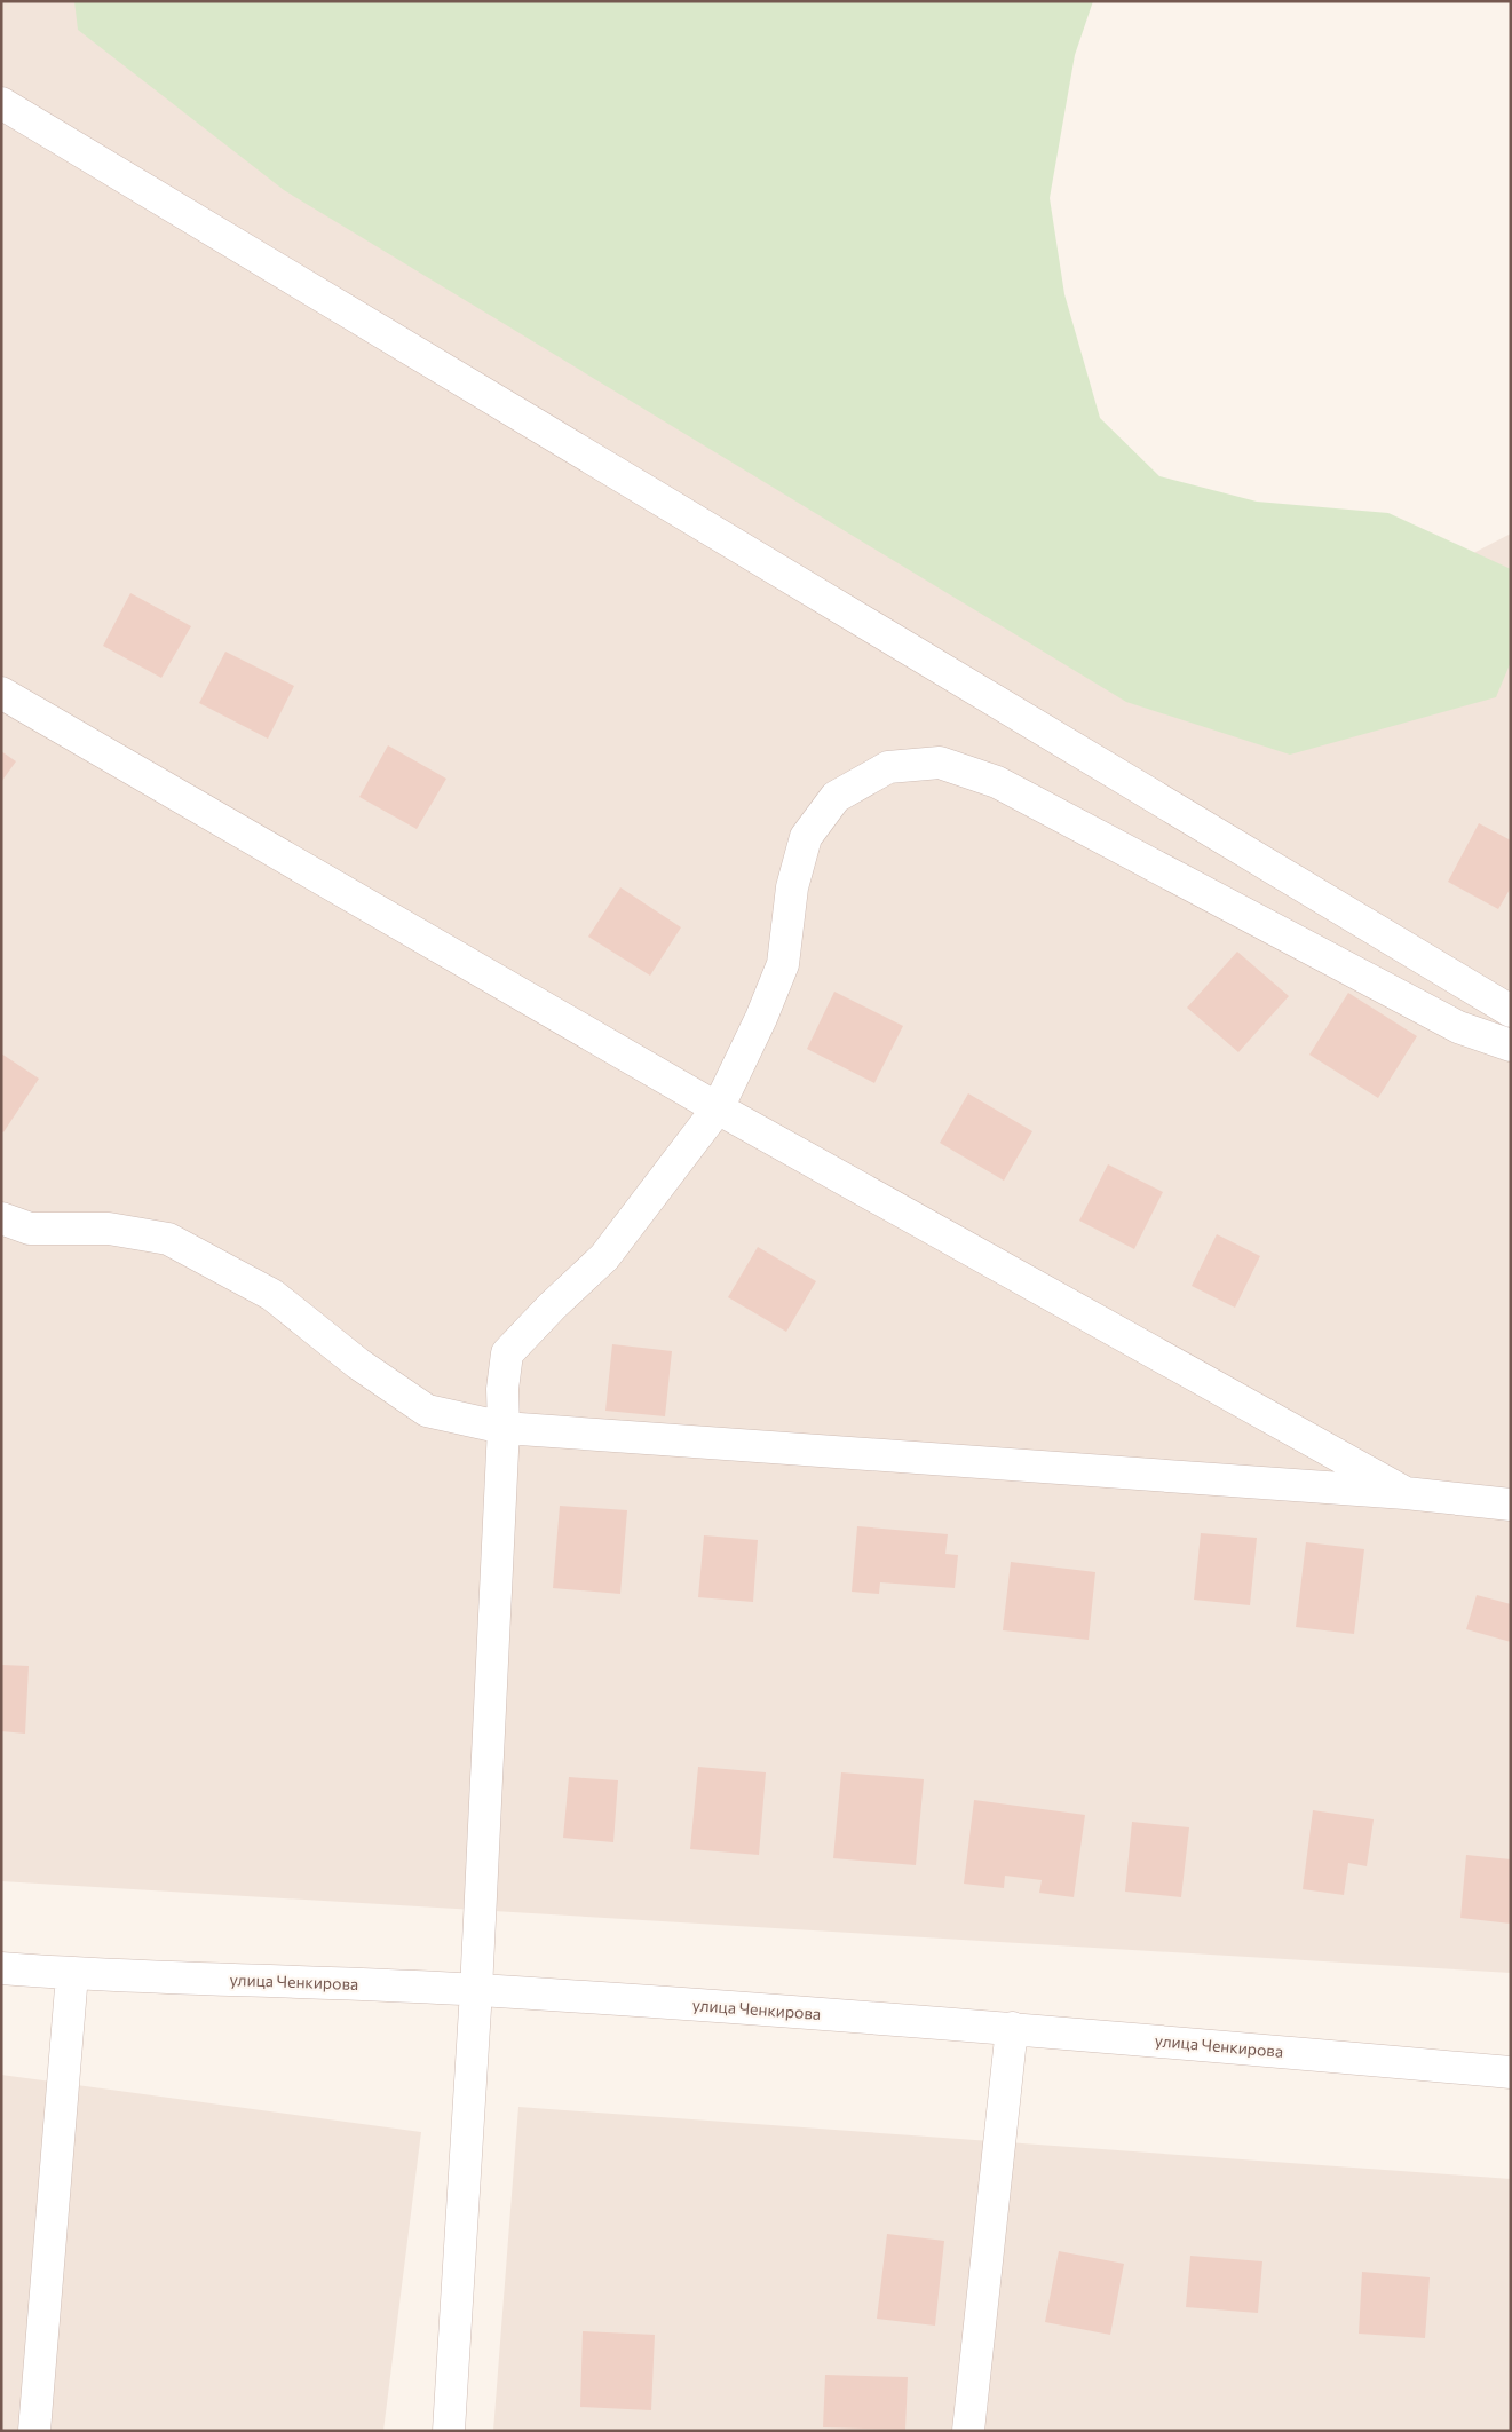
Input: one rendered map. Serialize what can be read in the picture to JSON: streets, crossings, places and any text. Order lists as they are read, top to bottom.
{
  "streets": {
    "street": ["улица Ченкирова"]
  }
}
